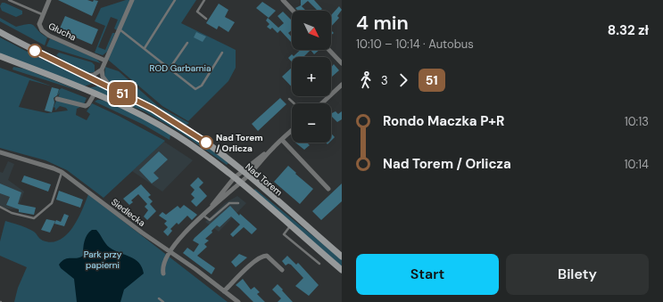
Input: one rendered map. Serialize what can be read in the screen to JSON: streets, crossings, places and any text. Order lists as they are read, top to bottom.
{
  "streets": {
    "main road": ["Nad Torem"],
    "street": ["Głucha", "Siedlecka"]
  },
  "parks": ["ROD Garbarnia", "Park przy papierni"],
  "places": ["Nad Torem / Orlicza"],
  "lines": ["bus line 51"],
  "north": "bottom right",
  "page": {
    "on_map": "51",
    "heading": ["4 min", "10:10 – 10:14 · Autobus", "8.32 zł"],
    "map_buttons": ["+", "−"],
    "legs": ["3", "51"],
    "list": [
      {
        "name": "Rondo Maczka P+R",
        "value": "10:13"
      },
      {
        "name": "Nad Torem / Orlicza",
        "value": "10:14"
      }
    ],
    "buttons": ["Start", "Bilety"]
  }
}
